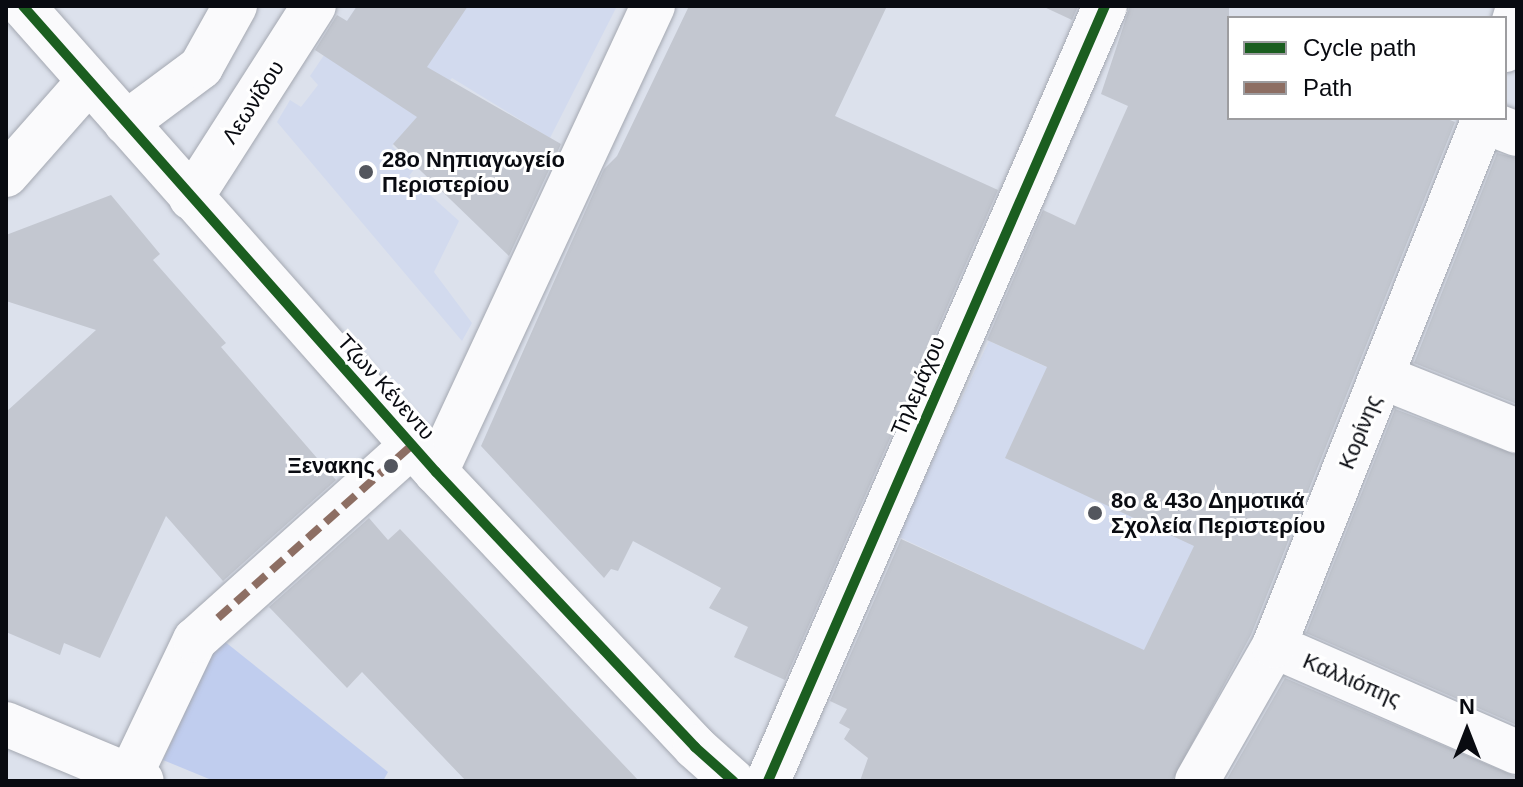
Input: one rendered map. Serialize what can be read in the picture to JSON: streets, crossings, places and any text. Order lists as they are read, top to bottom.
{
  "streets": {
    "street": [
      "Λεωνίδου",
      "Τηλεμάχου",
      "Τζων Κένεντυ",
      "Κορίνης",
      "Καλλιόπης"
    ]
  },
  "crossings": [
    ["Λεωνίδου", "Τζων Κένεντυ"],
    ["Κορίνης", "Καλλιόπης"]
  ],
  "places": ["28ο Νηπιαγωγείο Περιστερίου", "Ξενακης", "8ο & 43ο Δημοτικά Σχολεία Περιστερίου"],
  "legend": ["Cycle path", "Path"],
  "north": "top"
}
